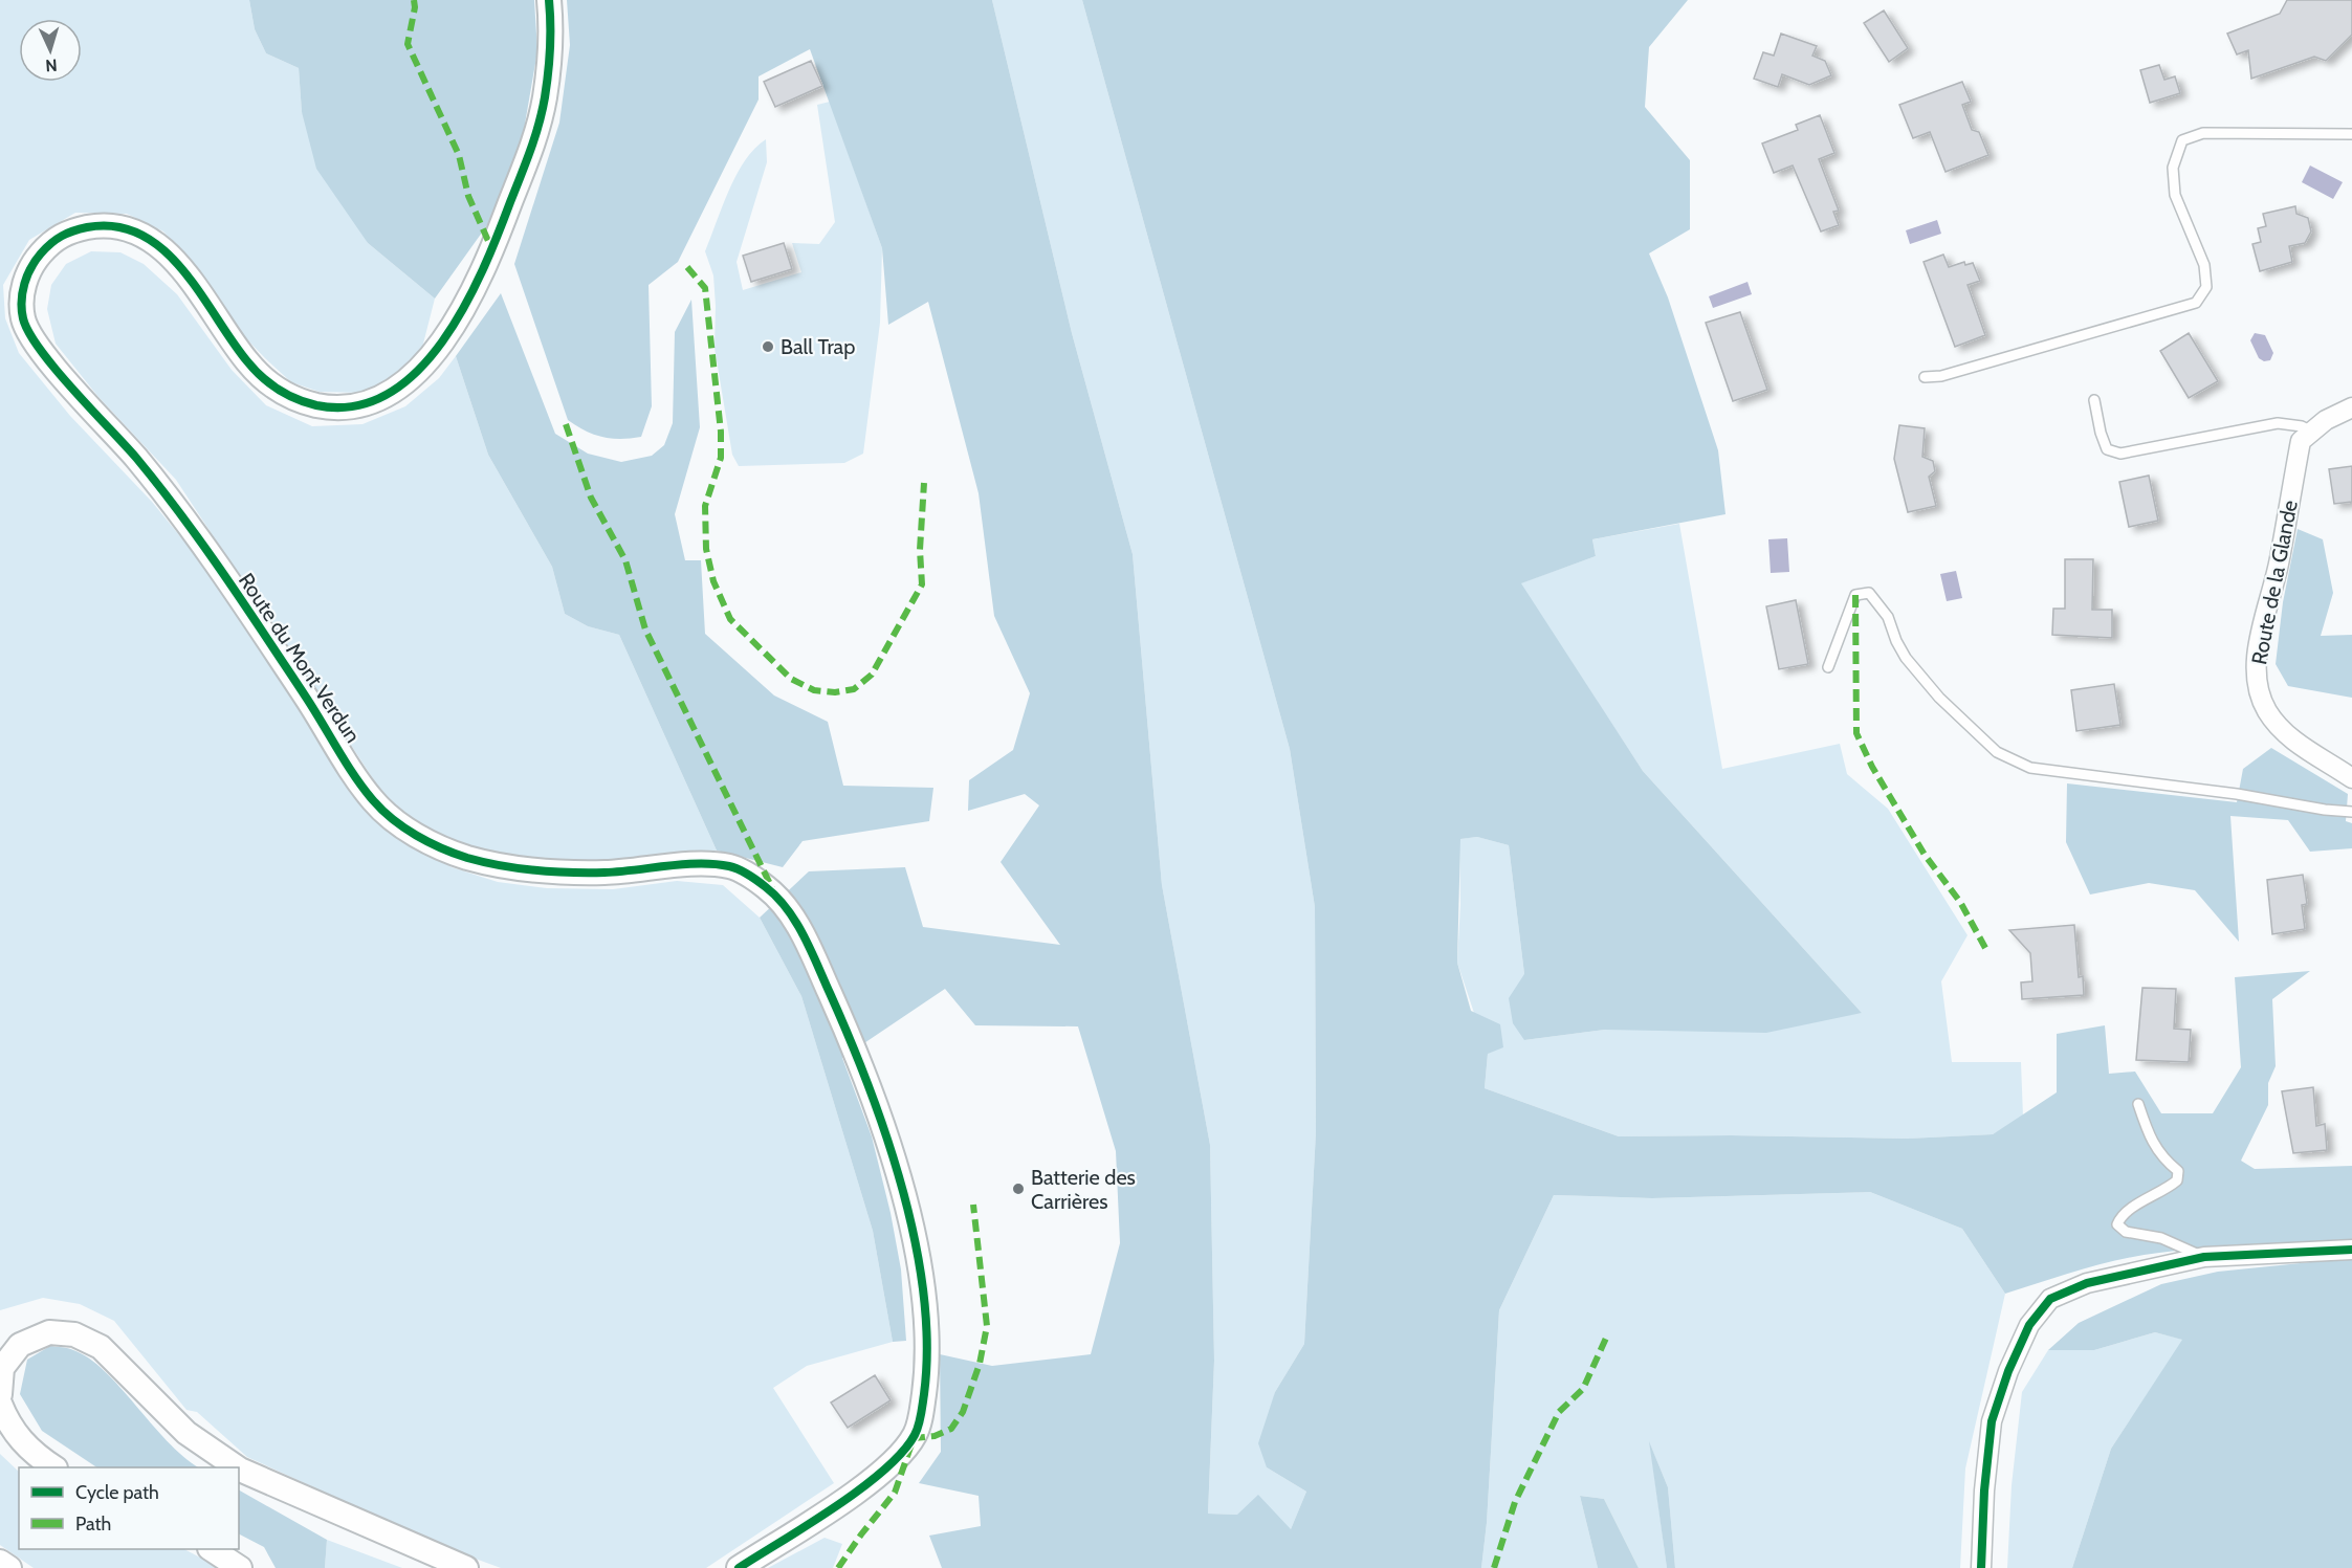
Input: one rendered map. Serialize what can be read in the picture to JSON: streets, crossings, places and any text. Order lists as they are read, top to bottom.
{
  "streets": {
    "street": ["Route de la Glande", "Route du Mont Verdun"]
  },
  "places": ["Ball Trap", "Batterie des Carrières"],
  "legend": ["Cycle path", "Path"],
  "north": "bottom"
}
